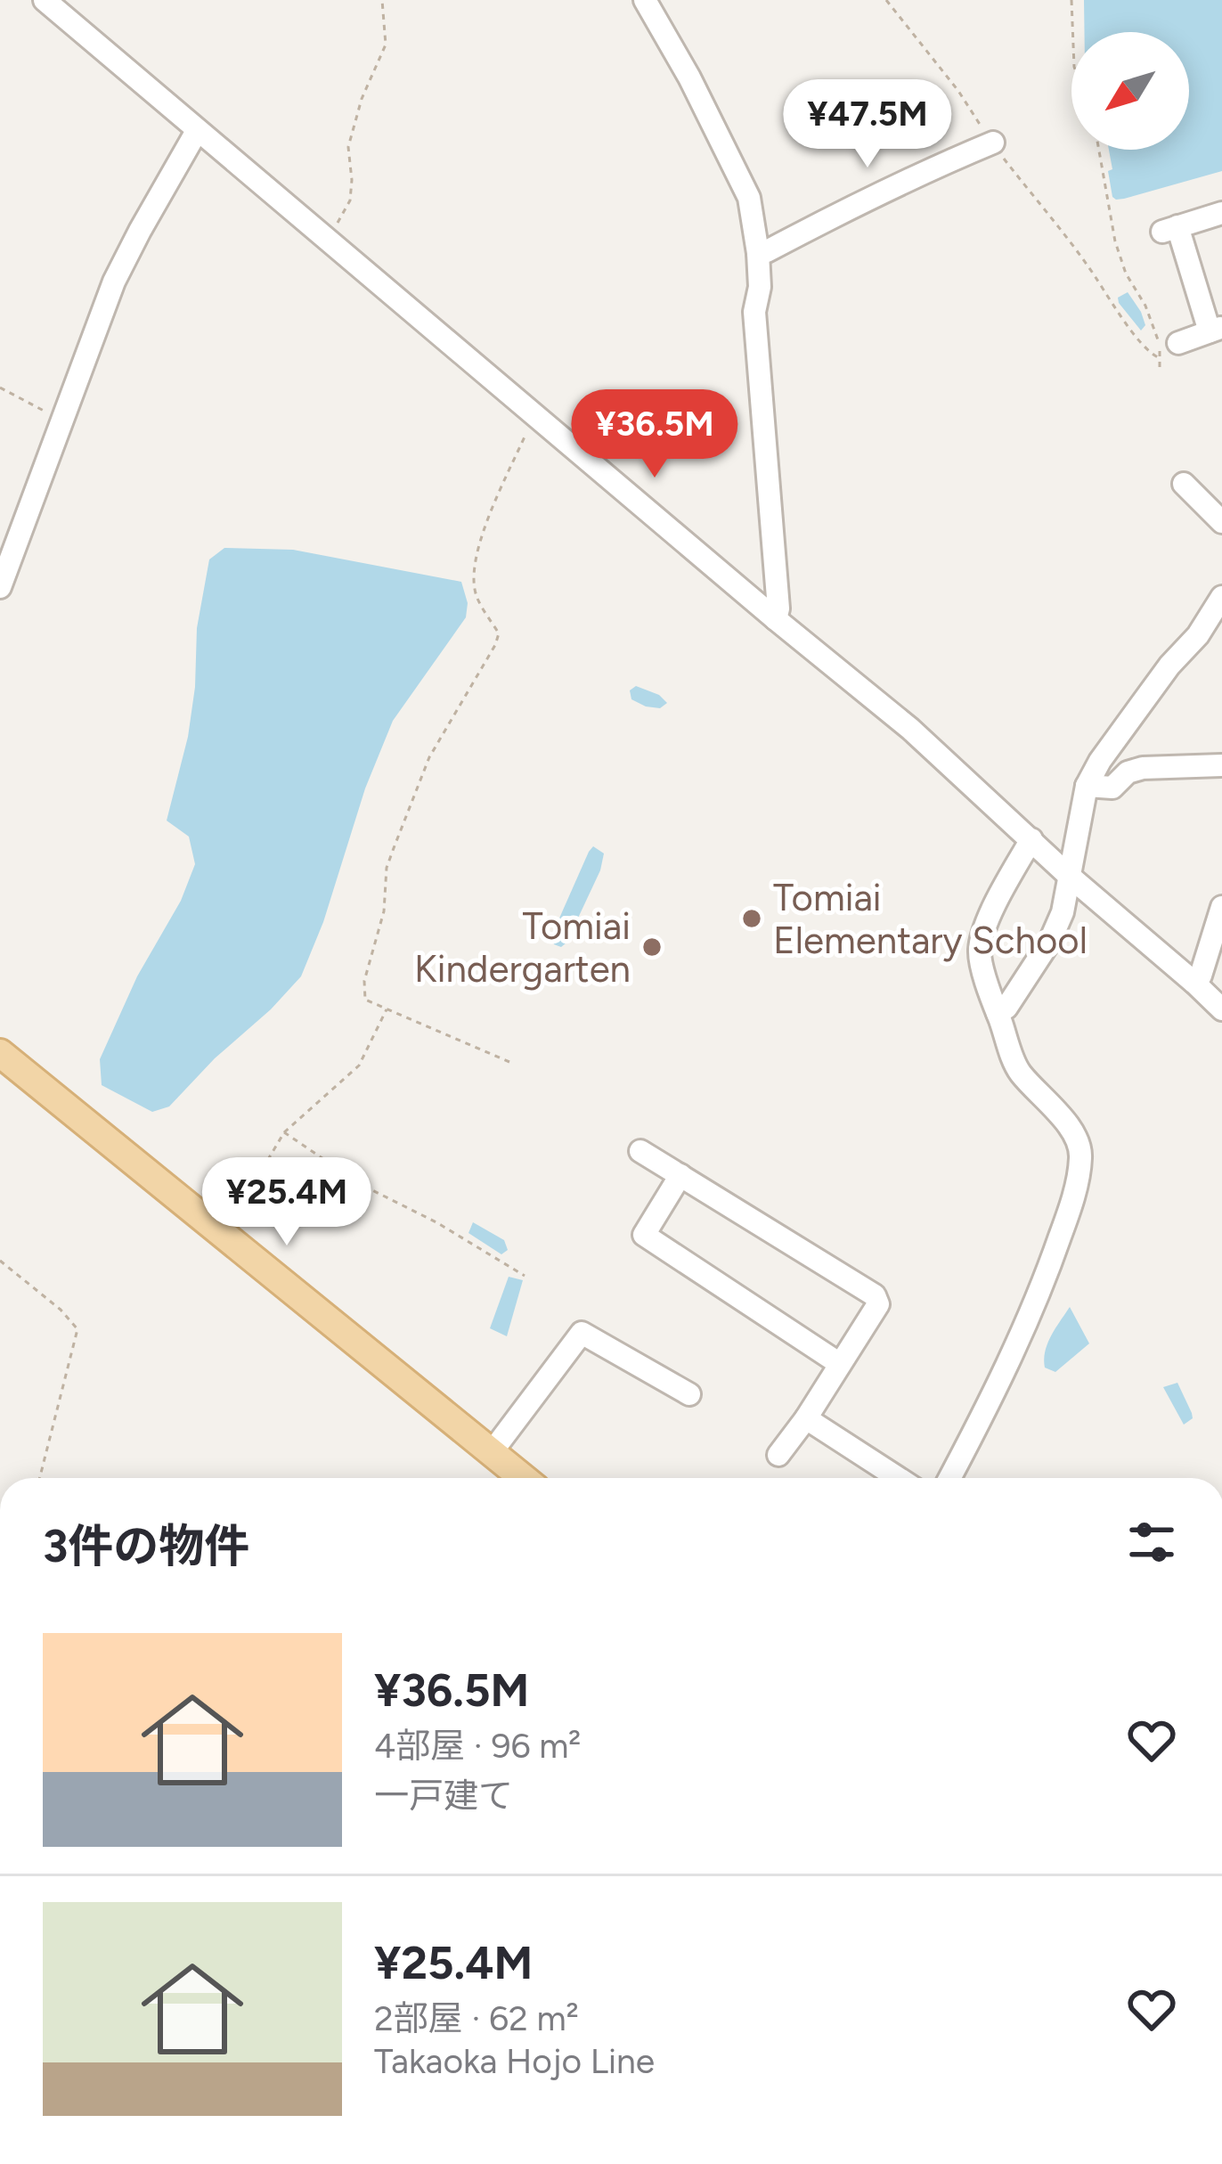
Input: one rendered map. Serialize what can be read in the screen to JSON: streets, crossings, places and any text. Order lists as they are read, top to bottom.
{
  "places": ["Tomiai Elementary School", "Tomiai Kindergarten"],
  "north": "bottom left",
  "page": {
    "price": ["¥47.5M", "¥36.5M", "¥25.4M"],
    "heading": "3件の物件",
    "list": [
      {
        "name": "¥36.5M",
        "note": "4部屋 · 96 m² · 一戸建て"
      },
      {
        "name": "¥25.4M",
        "note": "2部屋 · 62 m² · Takaoka Hojo Line"
      }
    ]
  }
}
